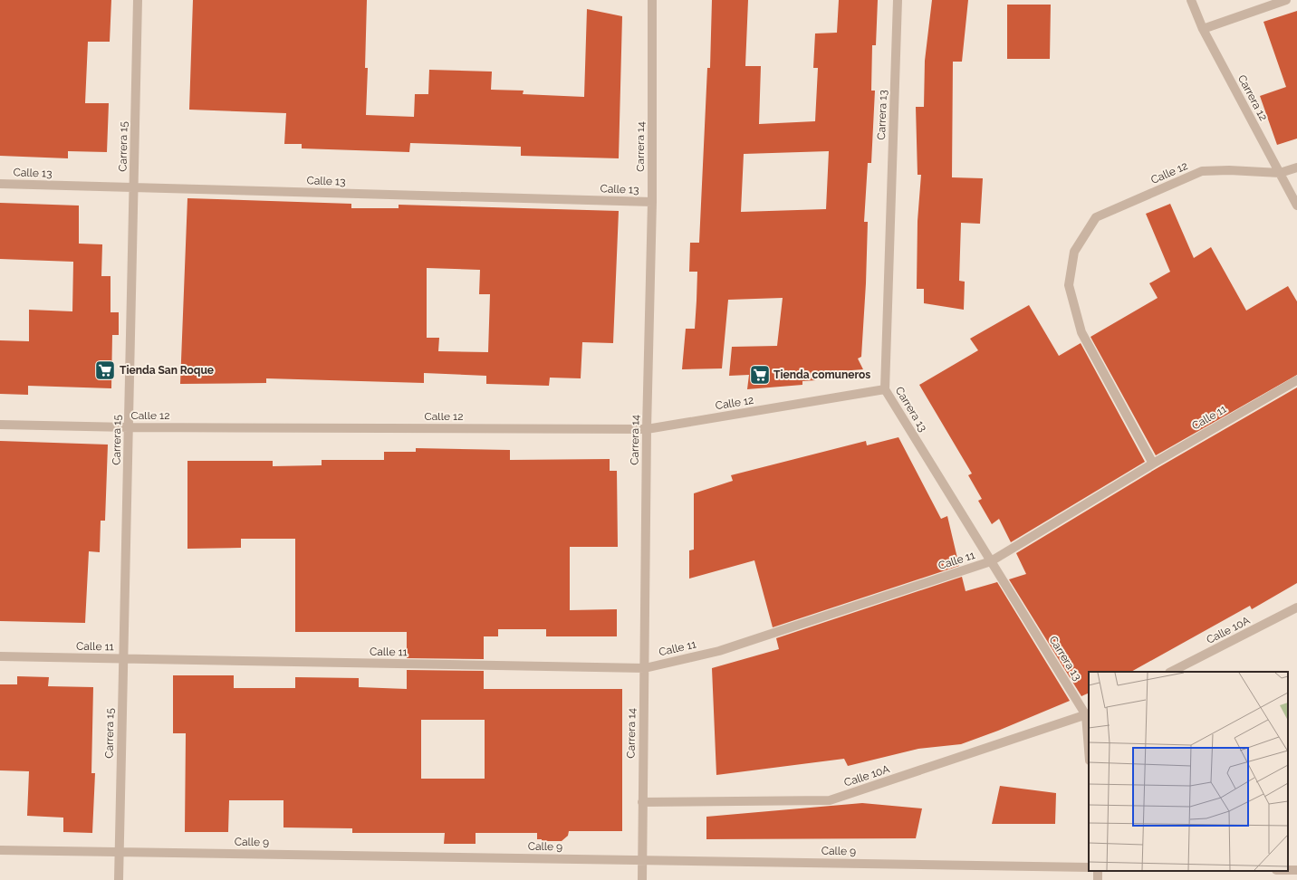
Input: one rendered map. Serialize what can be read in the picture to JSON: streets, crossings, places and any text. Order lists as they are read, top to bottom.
{
  "streets": {
    "street": [
      "Carrera 12",
      "Carrera 13",
      "Carrera 15",
      "Carrera 14",
      "Calle 13",
      "Calle 12",
      "Calle 11",
      "Calle 10A",
      "Calle 9"
    ]
  },
  "crossings": [
    ["Carrera 12", "Calle 12"],
    ["Carrera 13", "Calle 12"],
    ["Carrera 13", "Calle 11"],
    ["Carrera 13", "Calle 10A"],
    ["Carrera 15", "Calle 13"],
    ["Carrera 15", "Calle 12"],
    ["Carrera 15", "Calle 11"],
    ["Carrera 15", "Calle 9"],
    ["Carrera 14", "Calle 13"],
    ["Carrera 14", "Calle 12"],
    ["Carrera 14", "Calle 11"],
    ["Carrera 14", "Calle 10A"],
    ["Carrera 14", "Calle 9"],
    ["Calle 12", "Calle 11"]
  ],
  "places": {
    "supermarket": ["Tienda San Roque", "Tienda comuneros"]
  }
}
